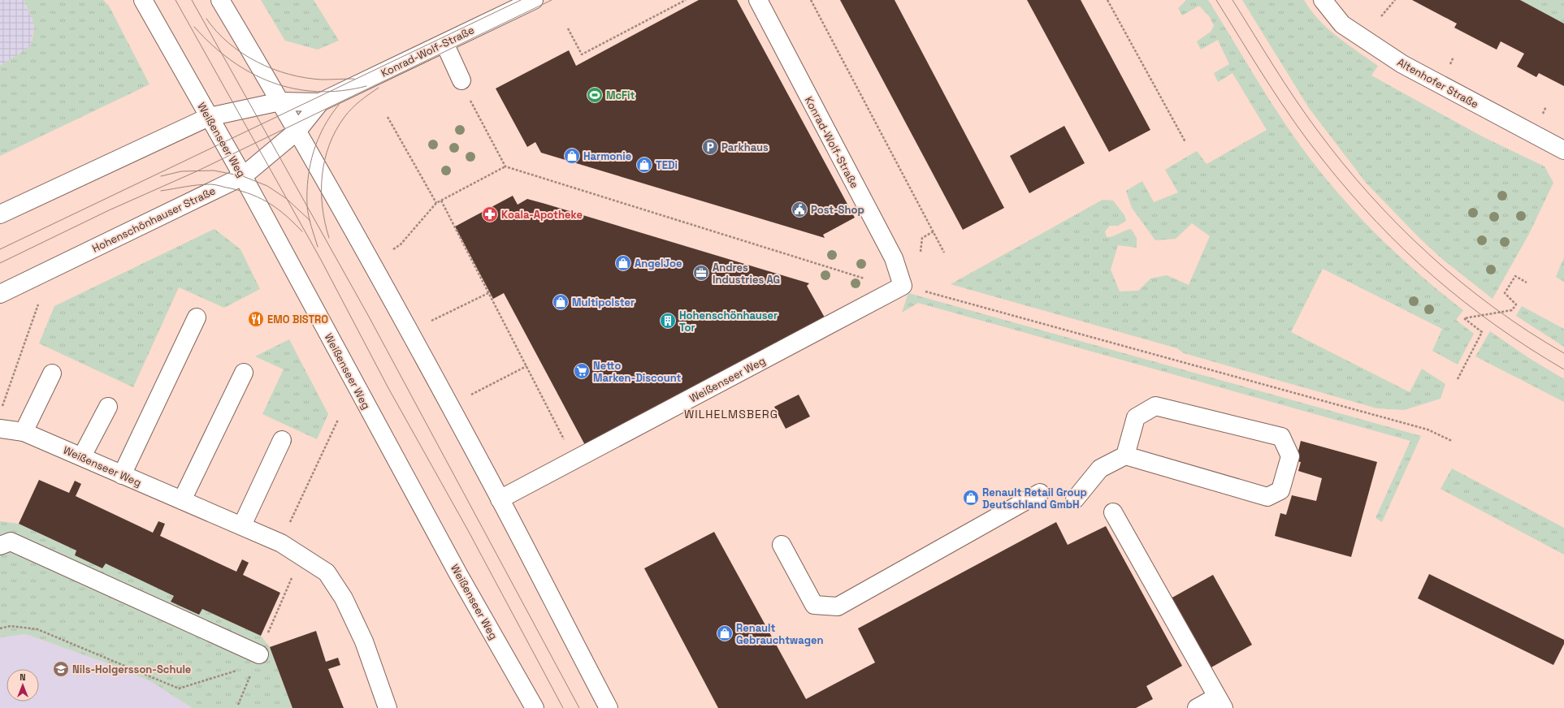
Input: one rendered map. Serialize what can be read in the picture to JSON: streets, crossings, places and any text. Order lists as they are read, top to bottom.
{
  "streets": {
    "main road": [
      "Konrad-Wolf-Straße",
      "Altenhofer Straße",
      "Weißenseer Weg",
      "Hohenschönhauser Straße"
    ]
  },
  "crossings": [
    ["Konrad-Wolf-Straße", "Weißenseer Weg"],
    ["Konrad-Wolf-Straße", "Hohenschönhauser Straße"],
    ["Weißenseer Weg", "Hohenschönhauser Straße"]
  ],
  "districts": ["WILHELMSBERG"],
  "places": {
    "sports": ["McFit"],
    "parking": ["Parkhaus"],
    "shop": [
      "Harmonie",
      "TEDi",
      "AngelJoe",
      "Multipolster",
      "Renault Retail Group Deutschland GmbH",
      "Renault Gebrauchtwagen"
    ],
    "public building": ["Post-Shop"],
    "pharmacy": ["Koala-Apotheke"],
    "office": ["Andres Industries AG"],
    "restaurant": ["EMO BISTRO"],
    "building": ["Hohenschönhauser Tor"],
    "supermarket": ["Netto Marken-Discount"],
    "school or university": ["Nils-Holgersson-Schule"]
  },
  "north": "top"
}
